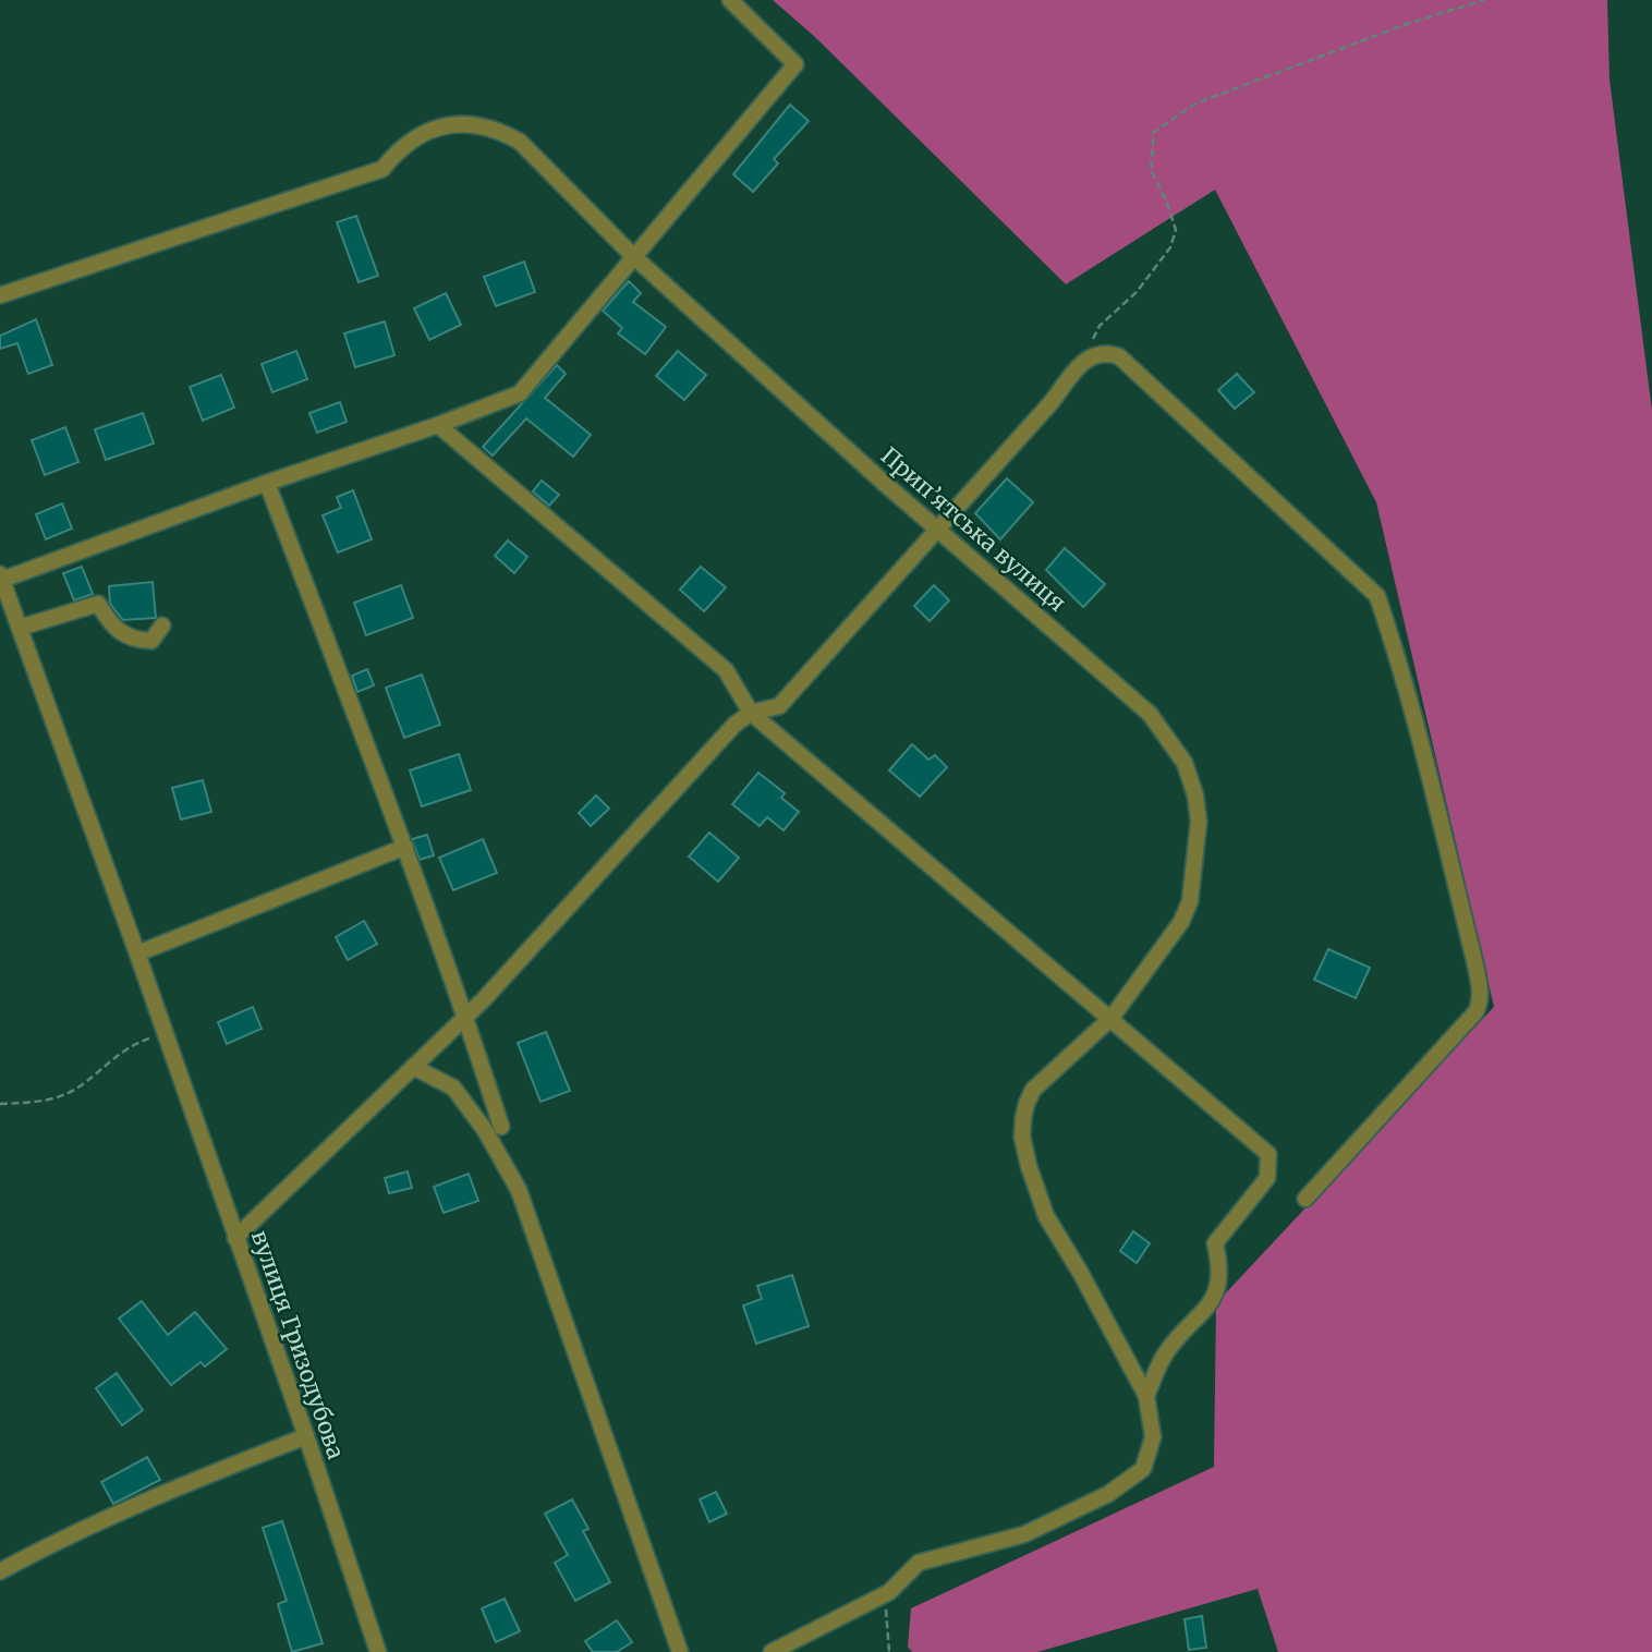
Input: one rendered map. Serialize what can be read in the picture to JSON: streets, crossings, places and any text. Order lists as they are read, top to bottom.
{
  "streets": {
    "street": ["Прип’ятська вулиця", "вулиця Гризодубова"]
  }
}
